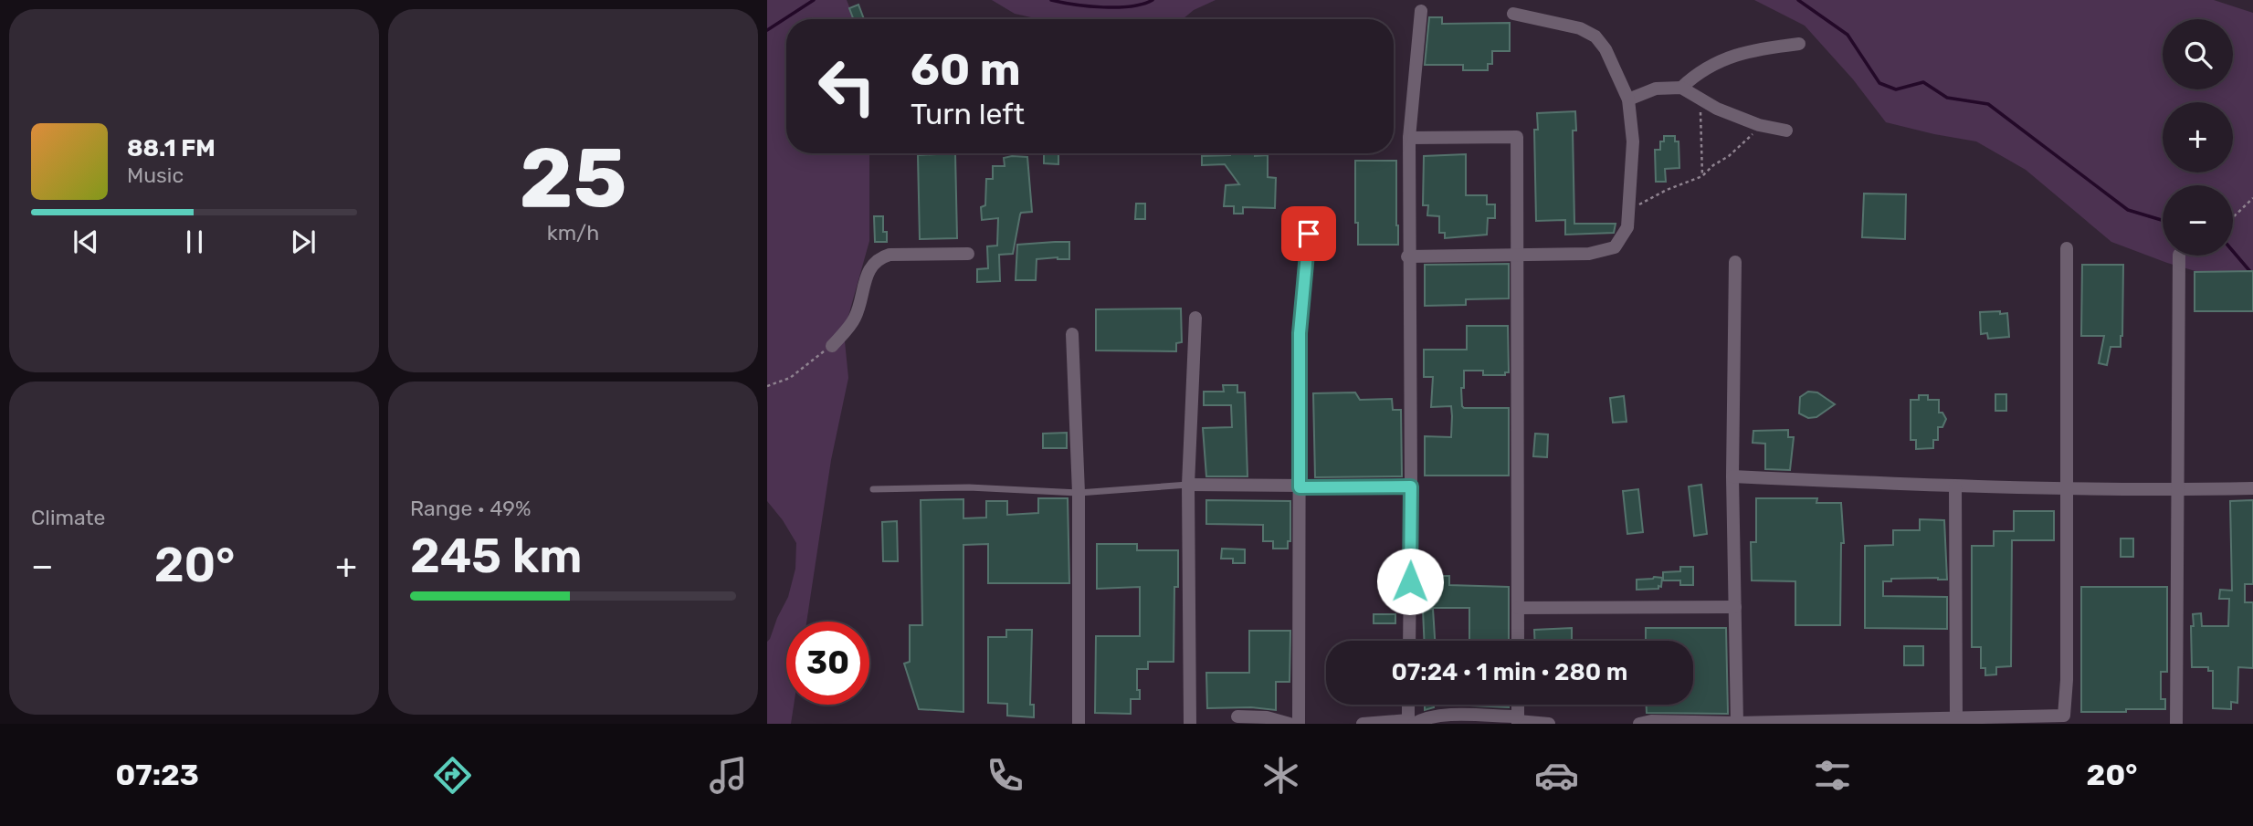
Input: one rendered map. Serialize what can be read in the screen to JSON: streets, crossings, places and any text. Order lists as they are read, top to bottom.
{
  "page": {
    "tile": [
      ["25", "km/h"],
      "Climate",
      ["Range · 49%", "245 km"]
    ],
    "map_buttons": ["+", "−"],
    "turn": ["60 m", "Turn left"],
    "song": ["88.1 FM", "Music"],
    "heat": ["−", "20°", "+"],
    "limit": "30",
    "trip": "07:24 · 1 min · 280 m",
    "tabs": ["07:23", "20°"]
  }
}
